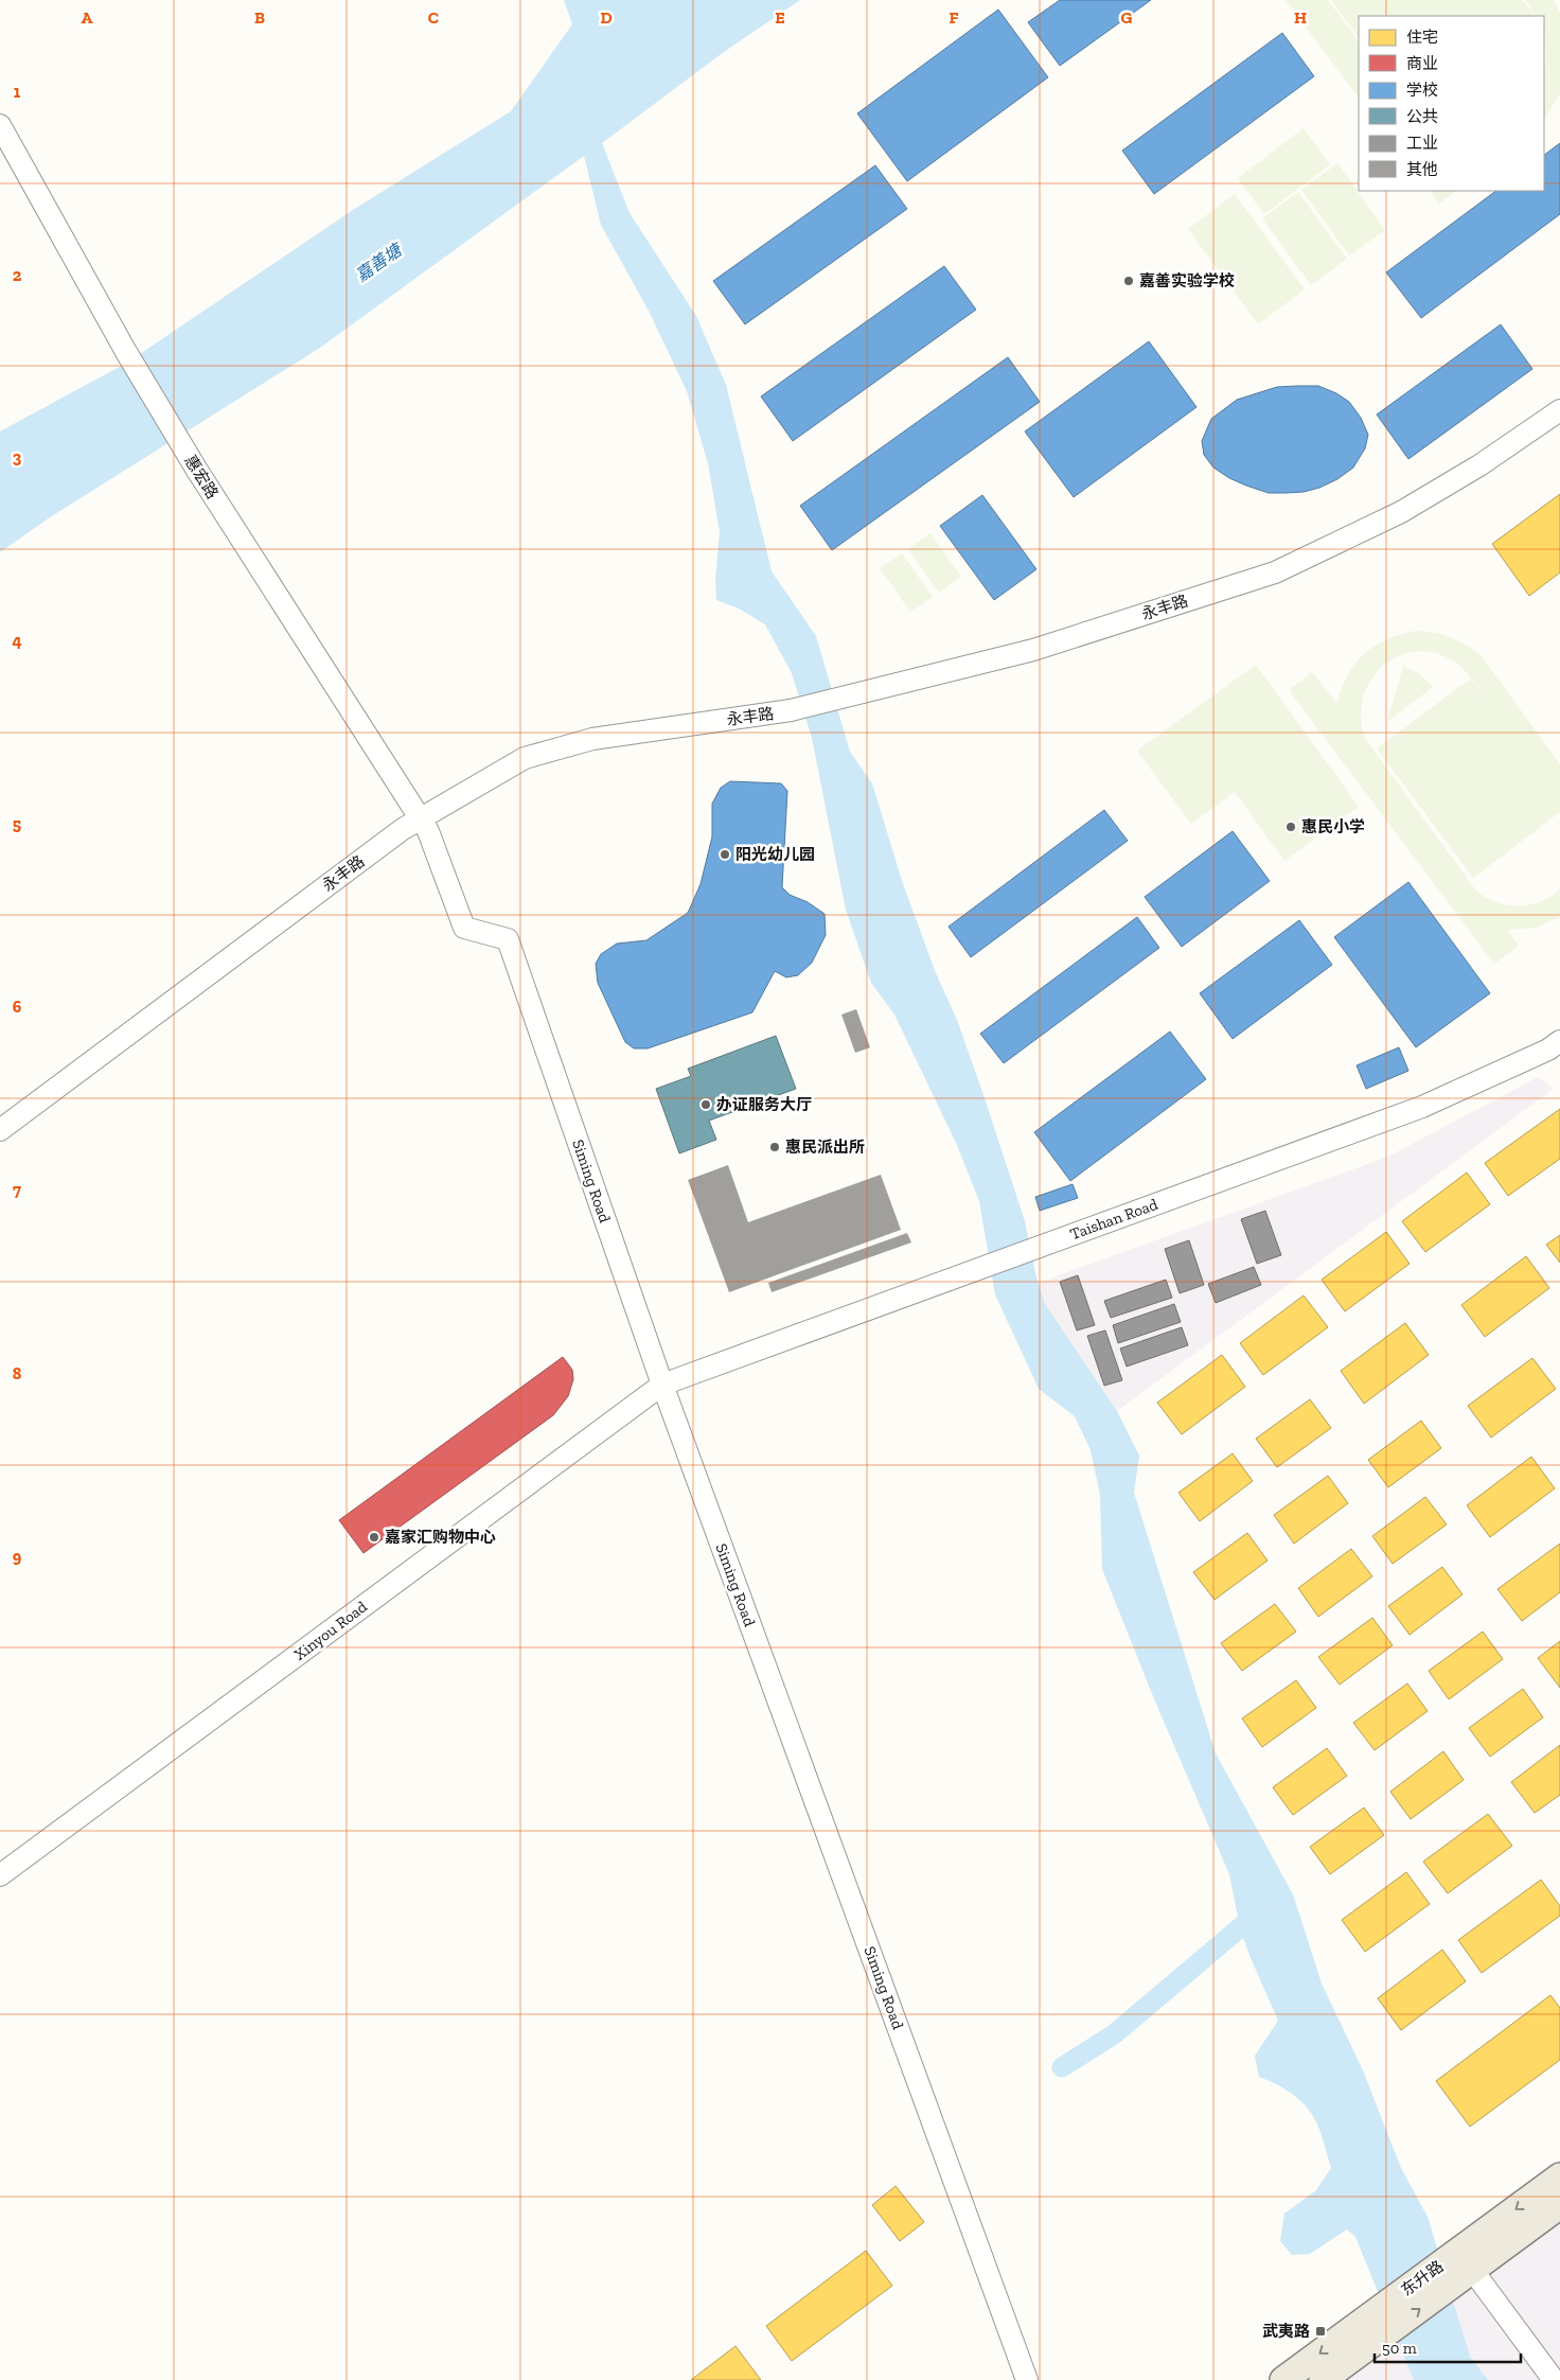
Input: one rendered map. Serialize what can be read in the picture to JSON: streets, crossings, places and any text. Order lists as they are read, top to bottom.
{
  "streets": {
    "main road": ["东升路"],
    "street": [
      "惠宏路",
      "永丰路",
      "Siming Road",
      "Taishan Road",
      "Xinyou Road"
    ]
  },
  "crossings": [
    ["惠宏路", "永丰路"],
    ["惠宏路", "Siming Road"],
    ["永丰路", "Siming Road"],
    ["Siming Road", "Taishan Road"],
    ["Siming Road", "Xinyou Road"],
    ["Taishan Road", "Xinyou Road"]
  ],
  "water": ["嘉善塘"],
  "places": {
    "other": [
      "嘉善实验学校",
      "惠民小学",
      "阳光幼儿园",
      "办证服务大厅",
      "惠民派出所",
      "嘉家汇购物中心"
    ],
    "transit": ["武夷路"]
  },
  "legend": [
    "住宅",
    "商业",
    "学校",
    "公共",
    "工业",
    "其他"
  ],
  "scale_bar": "50 m",
  "grid": {
    "columns": [
      "A",
      "B",
      "C",
      "D",
      "E",
      "F",
      "G",
      "H"
    ],
    "rows": [
      "1",
      "2",
      "3",
      "4",
      "5",
      "6",
      "7",
      "8",
      "9"
    ]
  }
}
